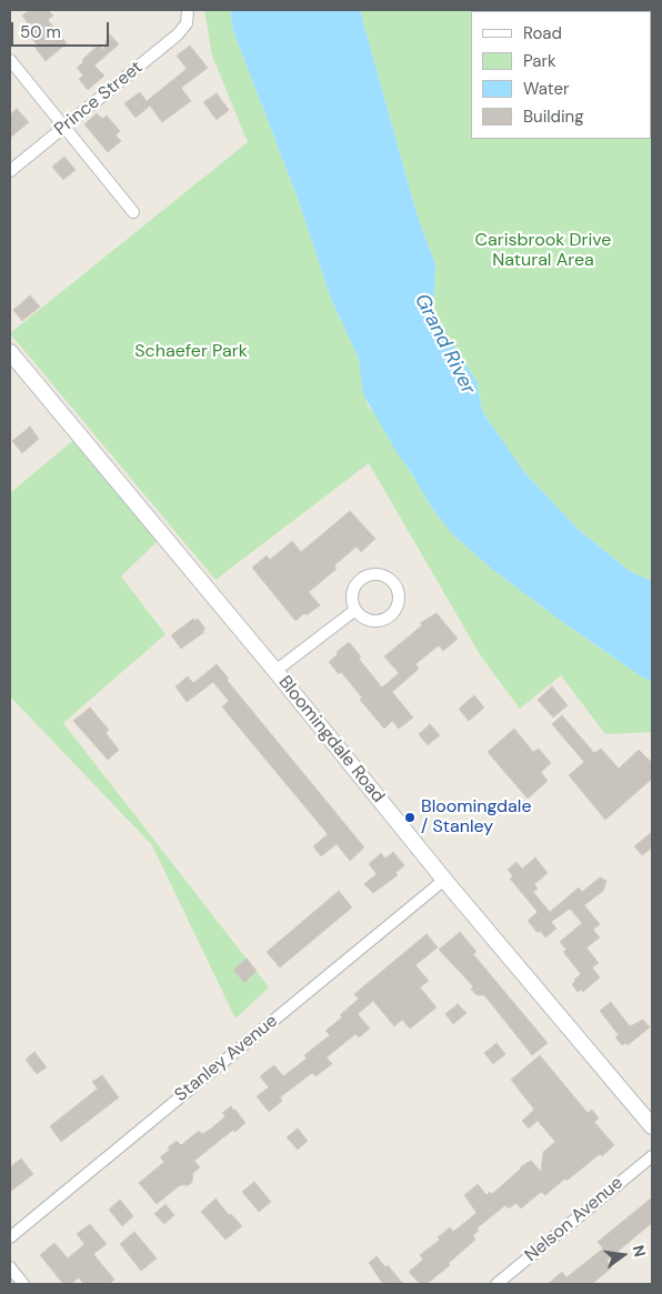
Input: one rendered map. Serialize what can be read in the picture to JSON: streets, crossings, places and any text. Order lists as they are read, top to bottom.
{
  "streets": {
    "main road": ["Bloomingdale Road"],
    "street": ["Prince Street", "Stanley Avenue", "Nelson Avenue"]
  },
  "crossings": [
    ["Bloomingdale Road", "Stanley Avenue"]
  ],
  "water": ["Grand River"],
  "parks": ["Carisbrook Drive Natural Area", "Schaefer Park"],
  "places": ["Bloomingdale / Stanley"],
  "legend": [
    "Road",
    "Park",
    "Water",
    "Building"
  ],
  "scale_bar": "50 m",
  "north": "right"
}
